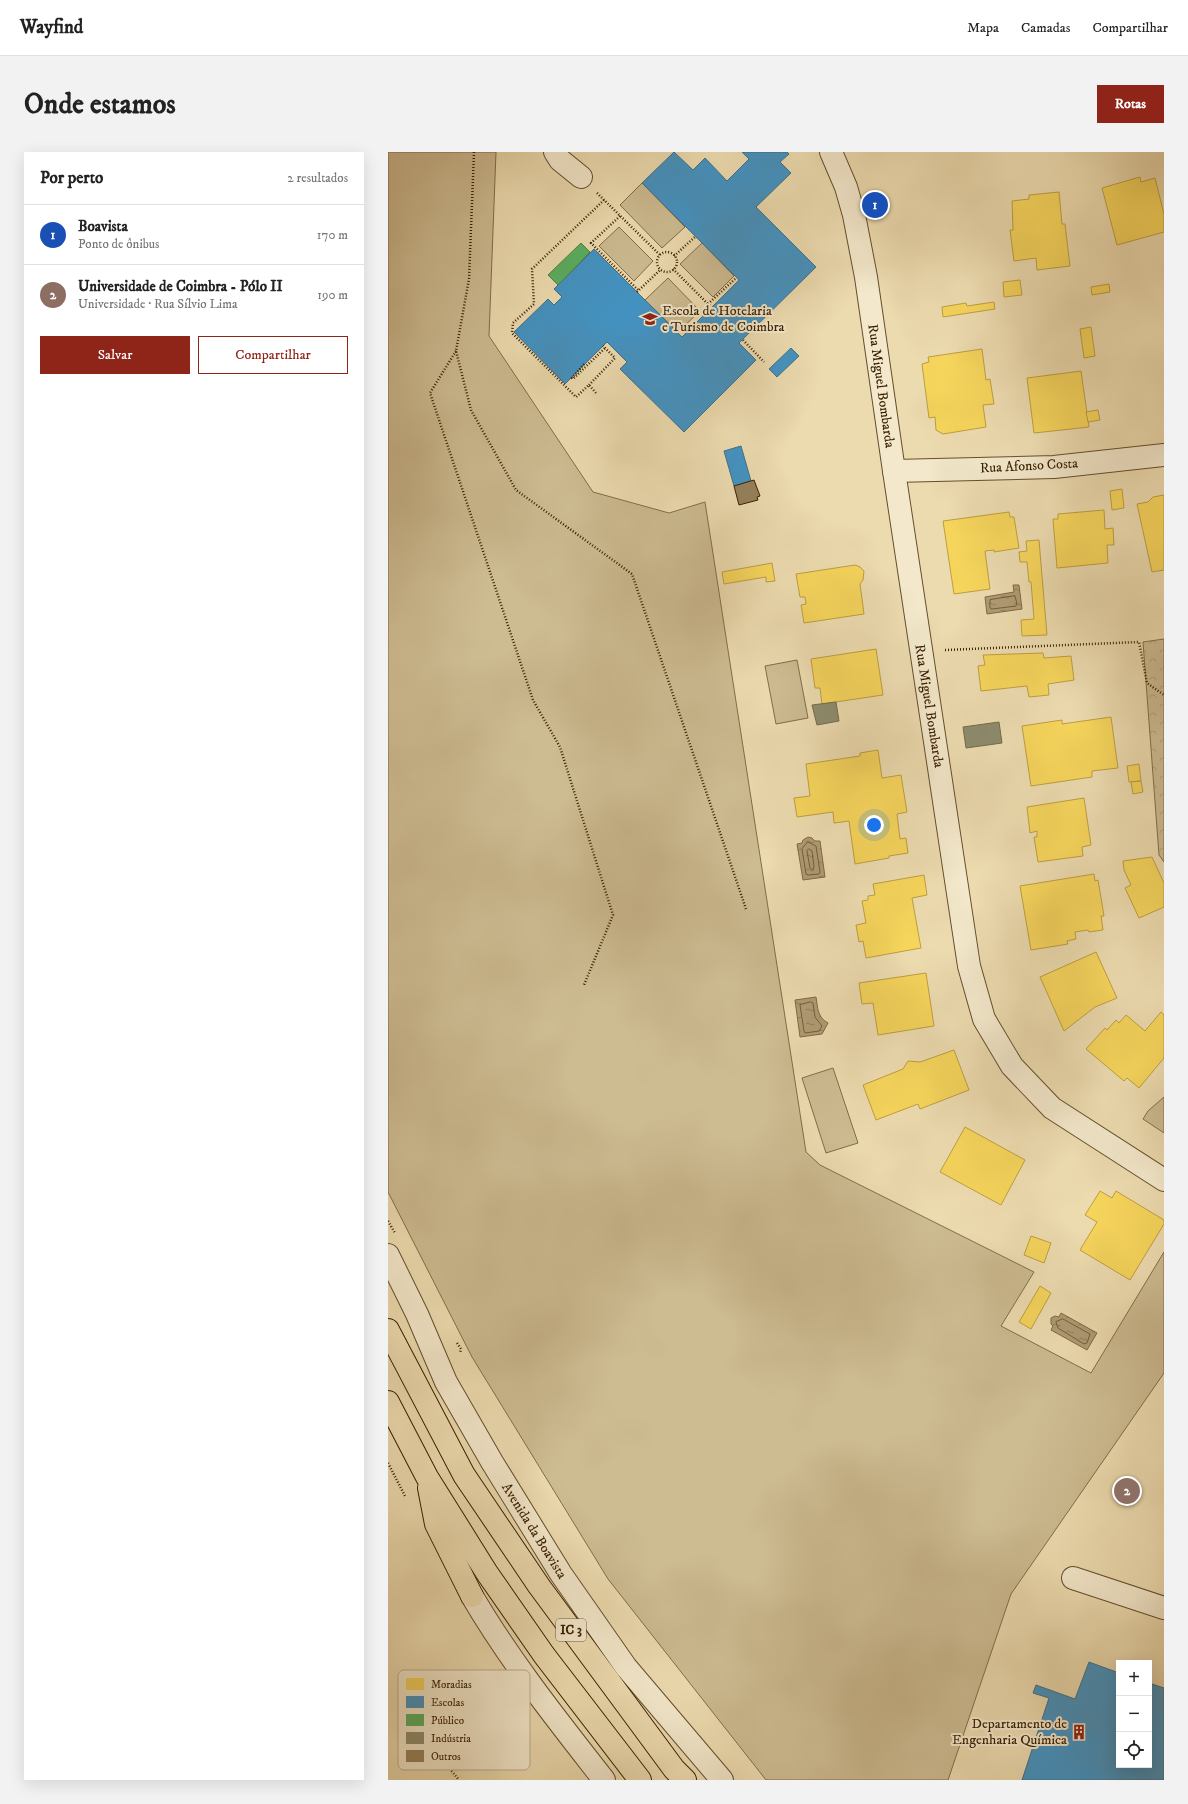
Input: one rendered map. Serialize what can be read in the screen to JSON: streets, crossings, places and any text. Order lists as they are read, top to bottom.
{
  "streets": {
    "highway": ["Avenida da Boavista", "IC 3"],
    "street": ["Rua Miguel Bombarda", "Rua Afonso Costa"]
  },
  "crossings": [
    ["Rua Miguel Bombarda", "Rua Afonso Costa"]
  ],
  "places": {
    "school or university": ["Escola de Hotelaria e Turismo de Coimbra"],
    "building": ["Departamento de Engenharia Química"]
  },
  "legend": [
    "Moradias",
    "Escolas",
    "Público",
    "Indústria",
    "Outros"
  ],
  "page": {
    "header": "Wayfind",
    "nav": ["Mapa", "Camadas", "Compartilhar"],
    "buttons": [
      "Rotas",
      ["Salvar", "Compartilhar"]
    ],
    "title": "Onde estamos",
    "heading": ["Por perto", "2 resultados"],
    "pins": ["1", "2"],
    "list": [
      {
        "mark": "1",
        "name": "Boavista",
        "note": "Ponto de ônibus",
        "value": "170 m"
      },
      {
        "mark": "2",
        "name": "Universidade de Coimbra - Pólo II",
        "note": "Universidade · Rua Sílvio Lima",
        "value": "190 m"
      }
    ],
    "map_buttons": ["+", "−"]
  }
}
